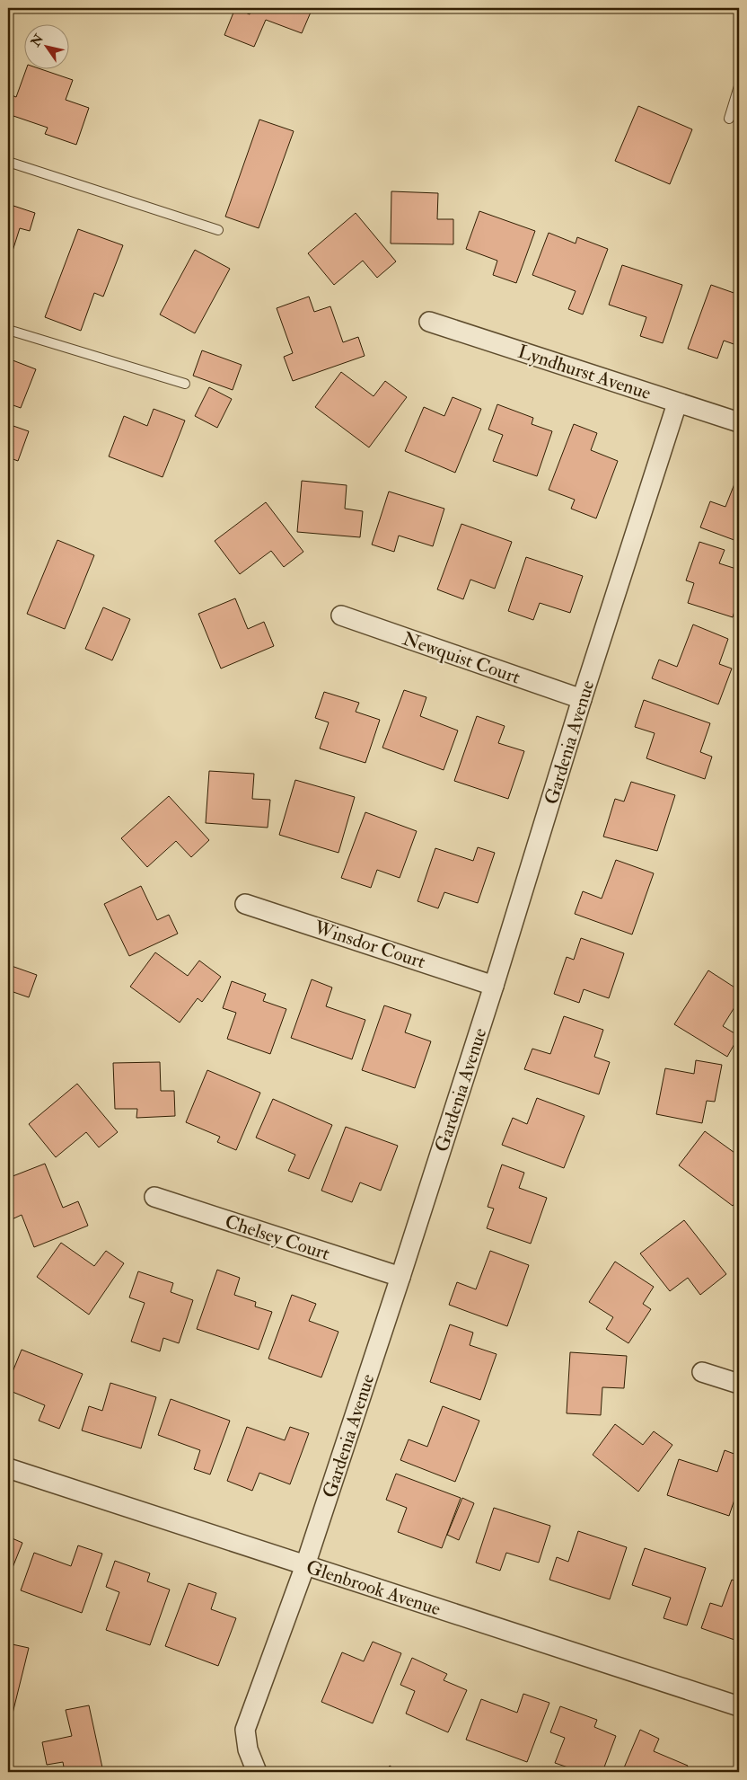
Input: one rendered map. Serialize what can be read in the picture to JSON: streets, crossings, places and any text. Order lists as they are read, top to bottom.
{
  "streets": {
    "street": [
      "Lyndhurst Avenue",
      "Newquist Court",
      "Gardenia Avenue",
      "Winsdor Court",
      "Chelsey Court",
      "Glenbrook Avenue"
    ]
  },
  "crossings": [
    ["Lyndhurst Avenue", "Gardenia Avenue"],
    ["Newquist Court", "Gardenia Avenue"],
    ["Gardenia Avenue", "Winsdor Court"],
    ["Gardenia Avenue", "Chelsey Court"],
    ["Gardenia Avenue", "Glenbrook Avenue"]
  ],
  "north": "top left"
}
